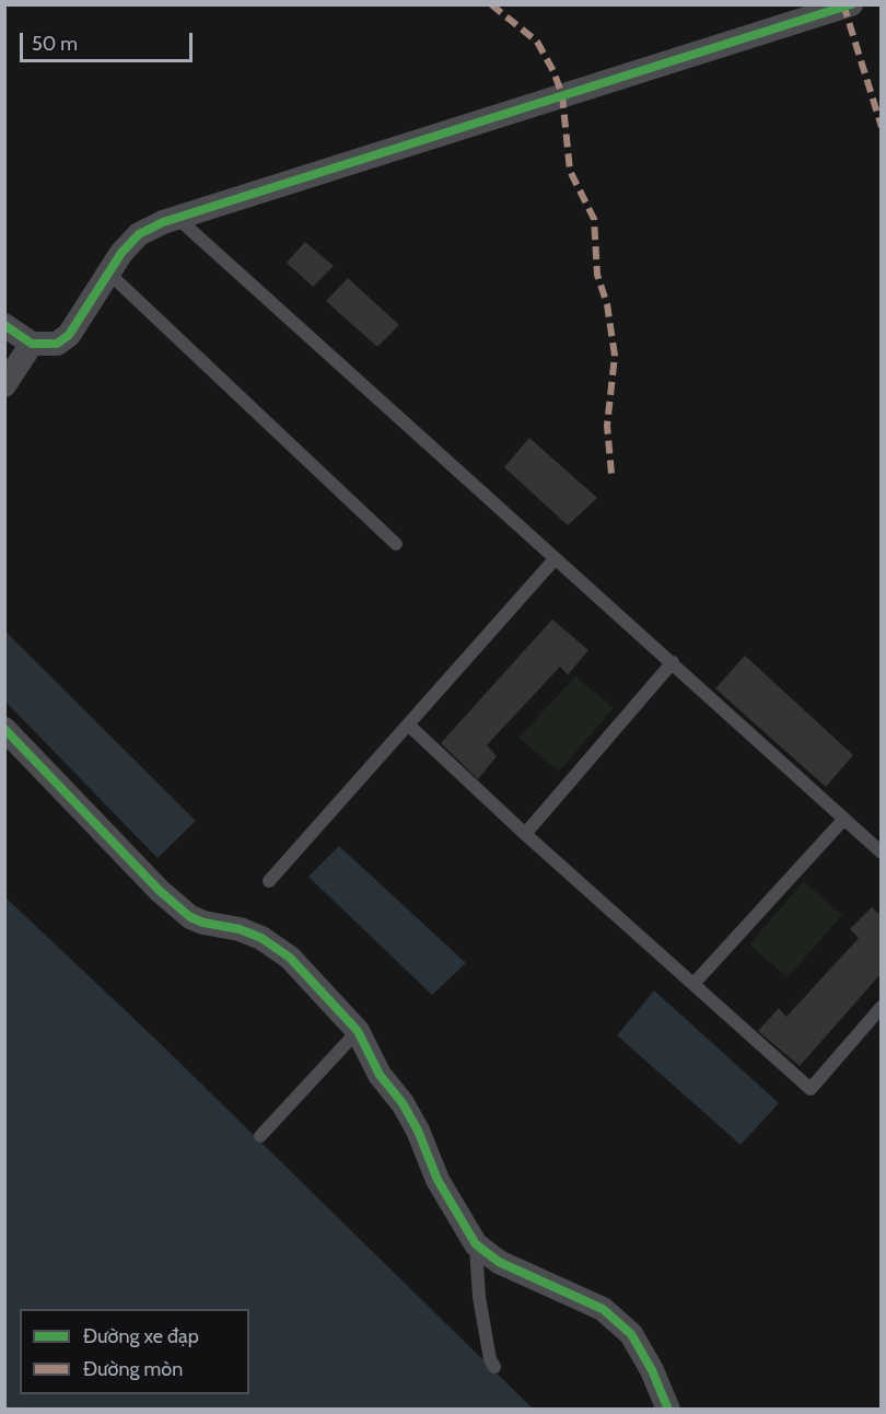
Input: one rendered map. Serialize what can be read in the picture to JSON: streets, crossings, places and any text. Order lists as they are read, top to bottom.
{
  "legend": ["Đường xe đạp", "Đường mòn"],
  "scale_bar": "50 m"
}
